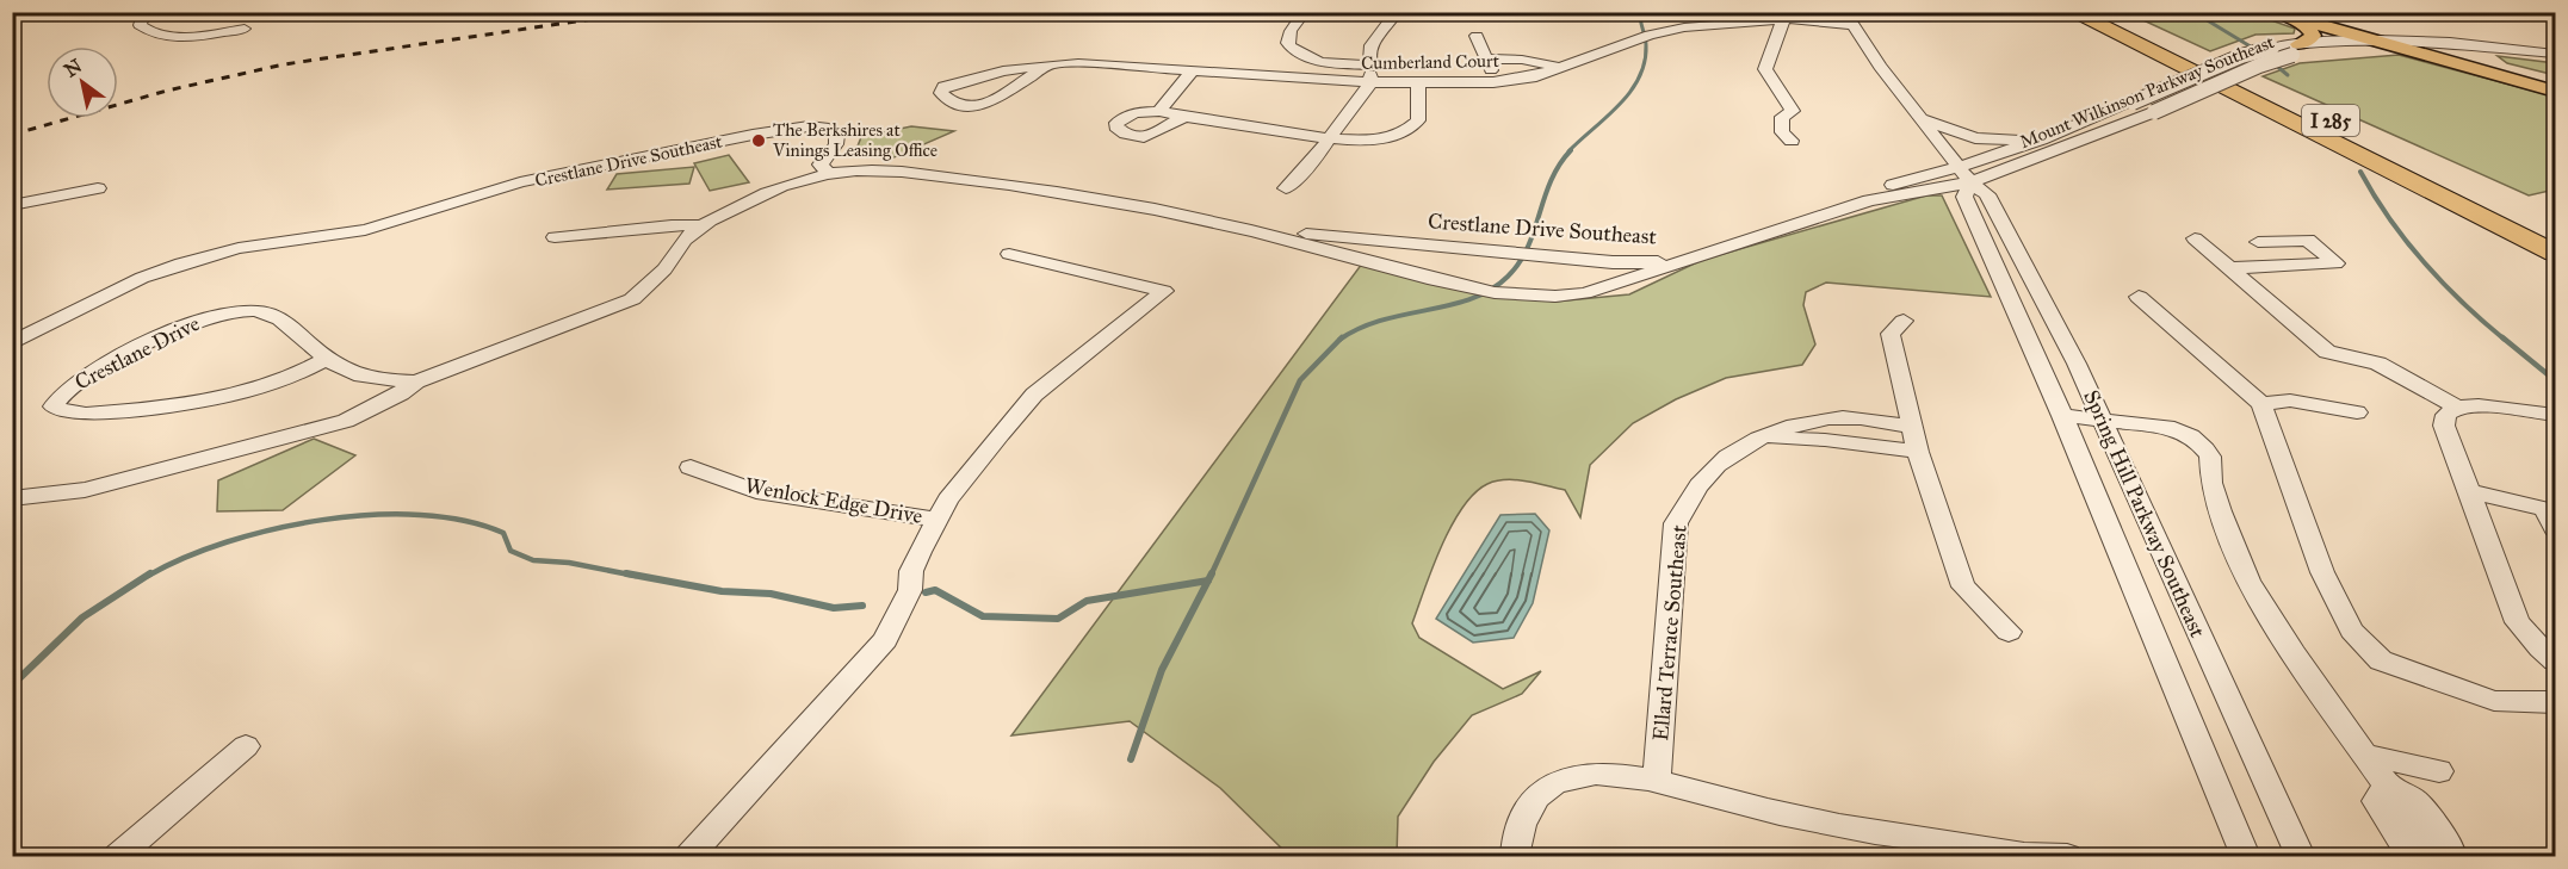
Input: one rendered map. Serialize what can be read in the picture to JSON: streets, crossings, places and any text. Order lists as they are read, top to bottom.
{
  "streets": {
    "highway": ["I 285"],
    "street": [
      "Cumberland Court",
      "Mount Wilkinson Parkway Southeast",
      "Crestlane Drive Southeast",
      "Crestlane Drive",
      "Wenlock Edge Drive",
      "Spring Hill Parkway Southeast",
      "Ellard Terrace Southeast"
    ]
  },
  "crossings": [
    ["Cumberland Court", "Spring Hill Parkway Southeast"],
    ["Mount Wilkinson Parkway Southeast", "Spring Hill Parkway Southeast"],
    ["Crestlane Drive Southeast", "Crestlane Drive"]
  ],
  "places": ["The Berkshires at Vinings Leasing Office"],
  "north": "top left"
}
